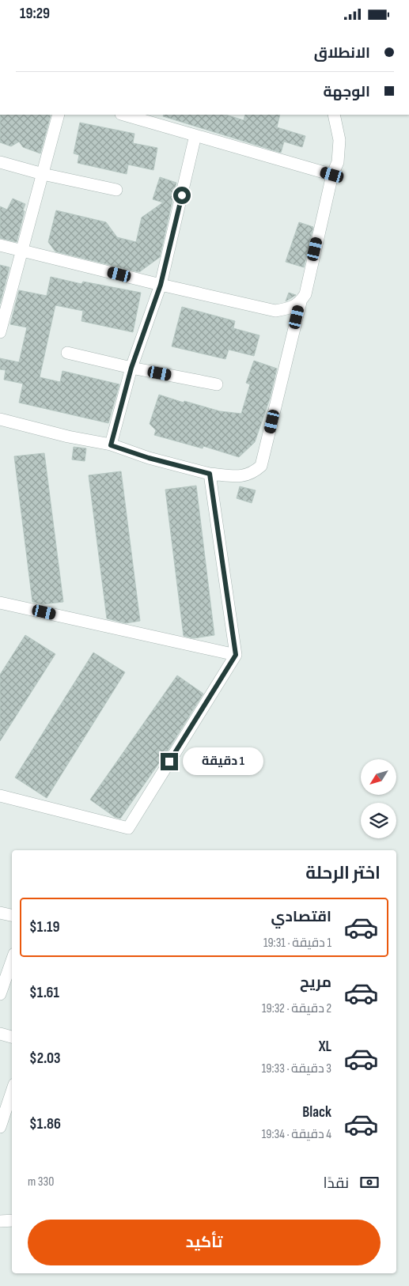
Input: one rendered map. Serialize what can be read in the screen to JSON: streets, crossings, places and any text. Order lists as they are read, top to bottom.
{
  "north": "bottom left",
  "page": {
    "status": "19:29",
    "banner": ["الانطلاق", "الوجهة"],
    "bubble": "1 دقيقة",
    "heading": "اختر الرحلة",
    "list": [
      {
        "name": "اقتصادي",
        "note": "1 دقيقة · 19:31",
        "value": "$1.19"
      },
      {
        "name": "مريح",
        "note": "2 دقيقة · 19:32",
        "value": "$1.61"
      },
      {
        "name": "XL",
        "note": "3 دقيقة · 19:33",
        "value": "$2.03"
      },
      {
        "name": "Black",
        "note": "4 دقيقة · 19:34",
        "value": "$1.86"
      }
    ],
    "pay": ["نقدًا", "330 m"],
    "buttons": "تأكيد"
  }
}
